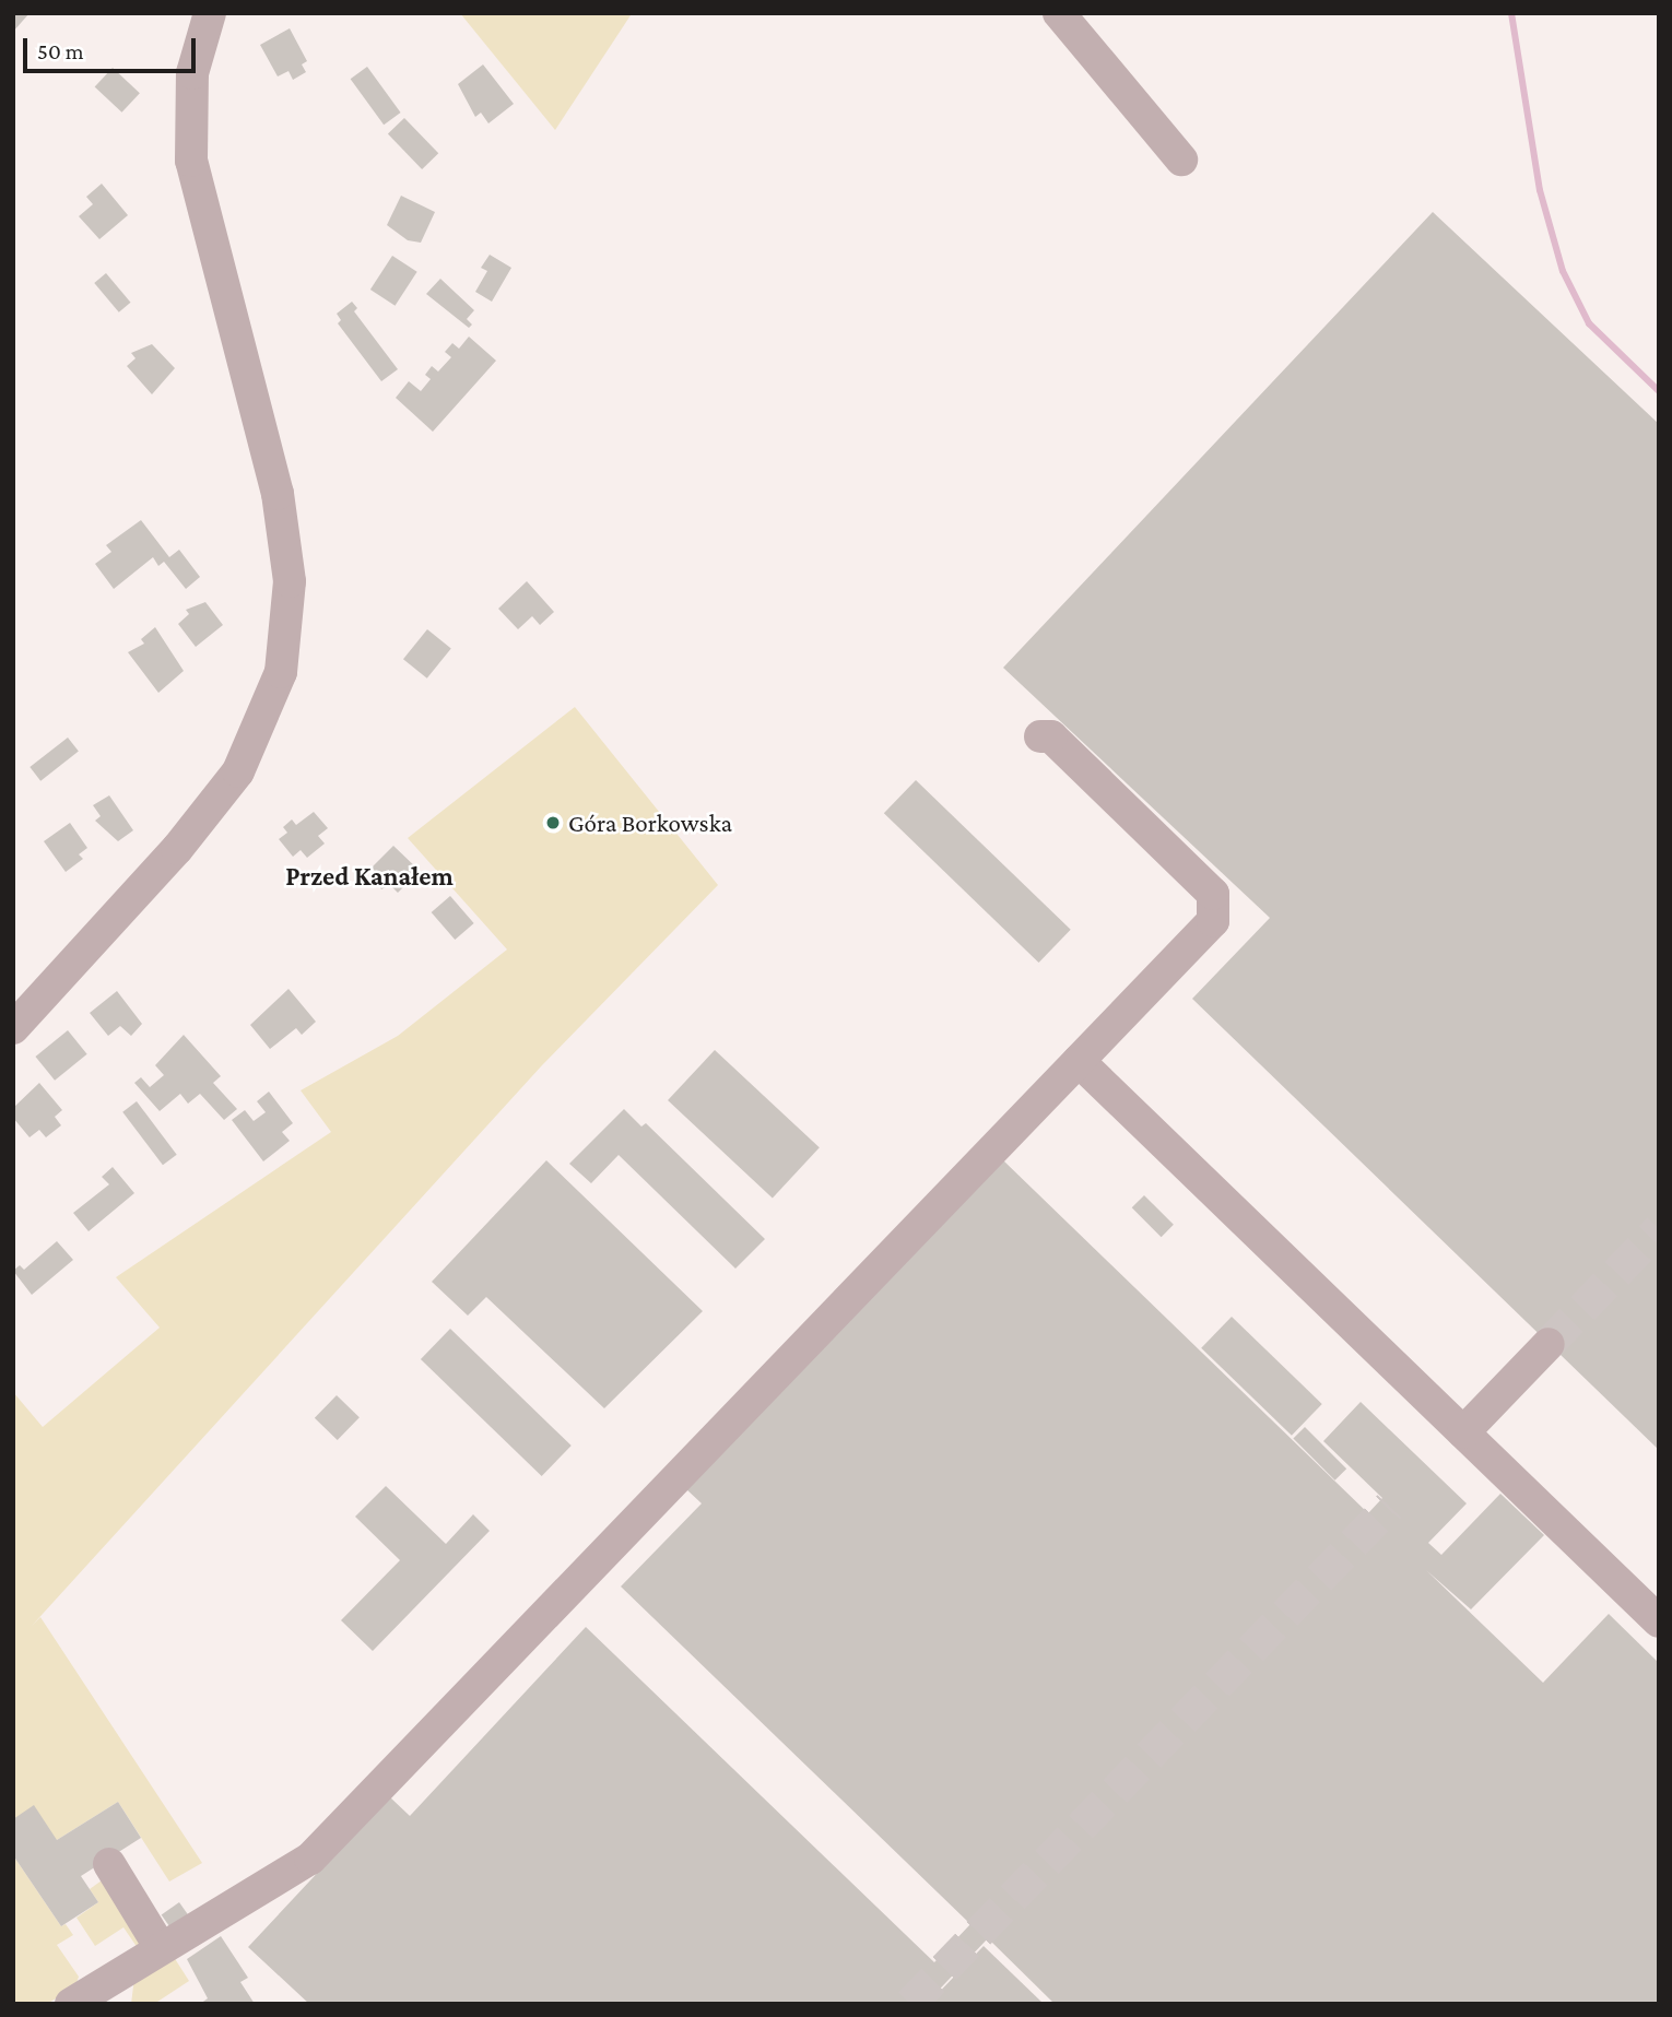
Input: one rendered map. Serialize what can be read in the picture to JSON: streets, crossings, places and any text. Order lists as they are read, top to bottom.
{
  "districts": ["Przed Kanałem"],
  "places": ["Góra Borkowska"],
  "scale_bar": "50 m"
}
